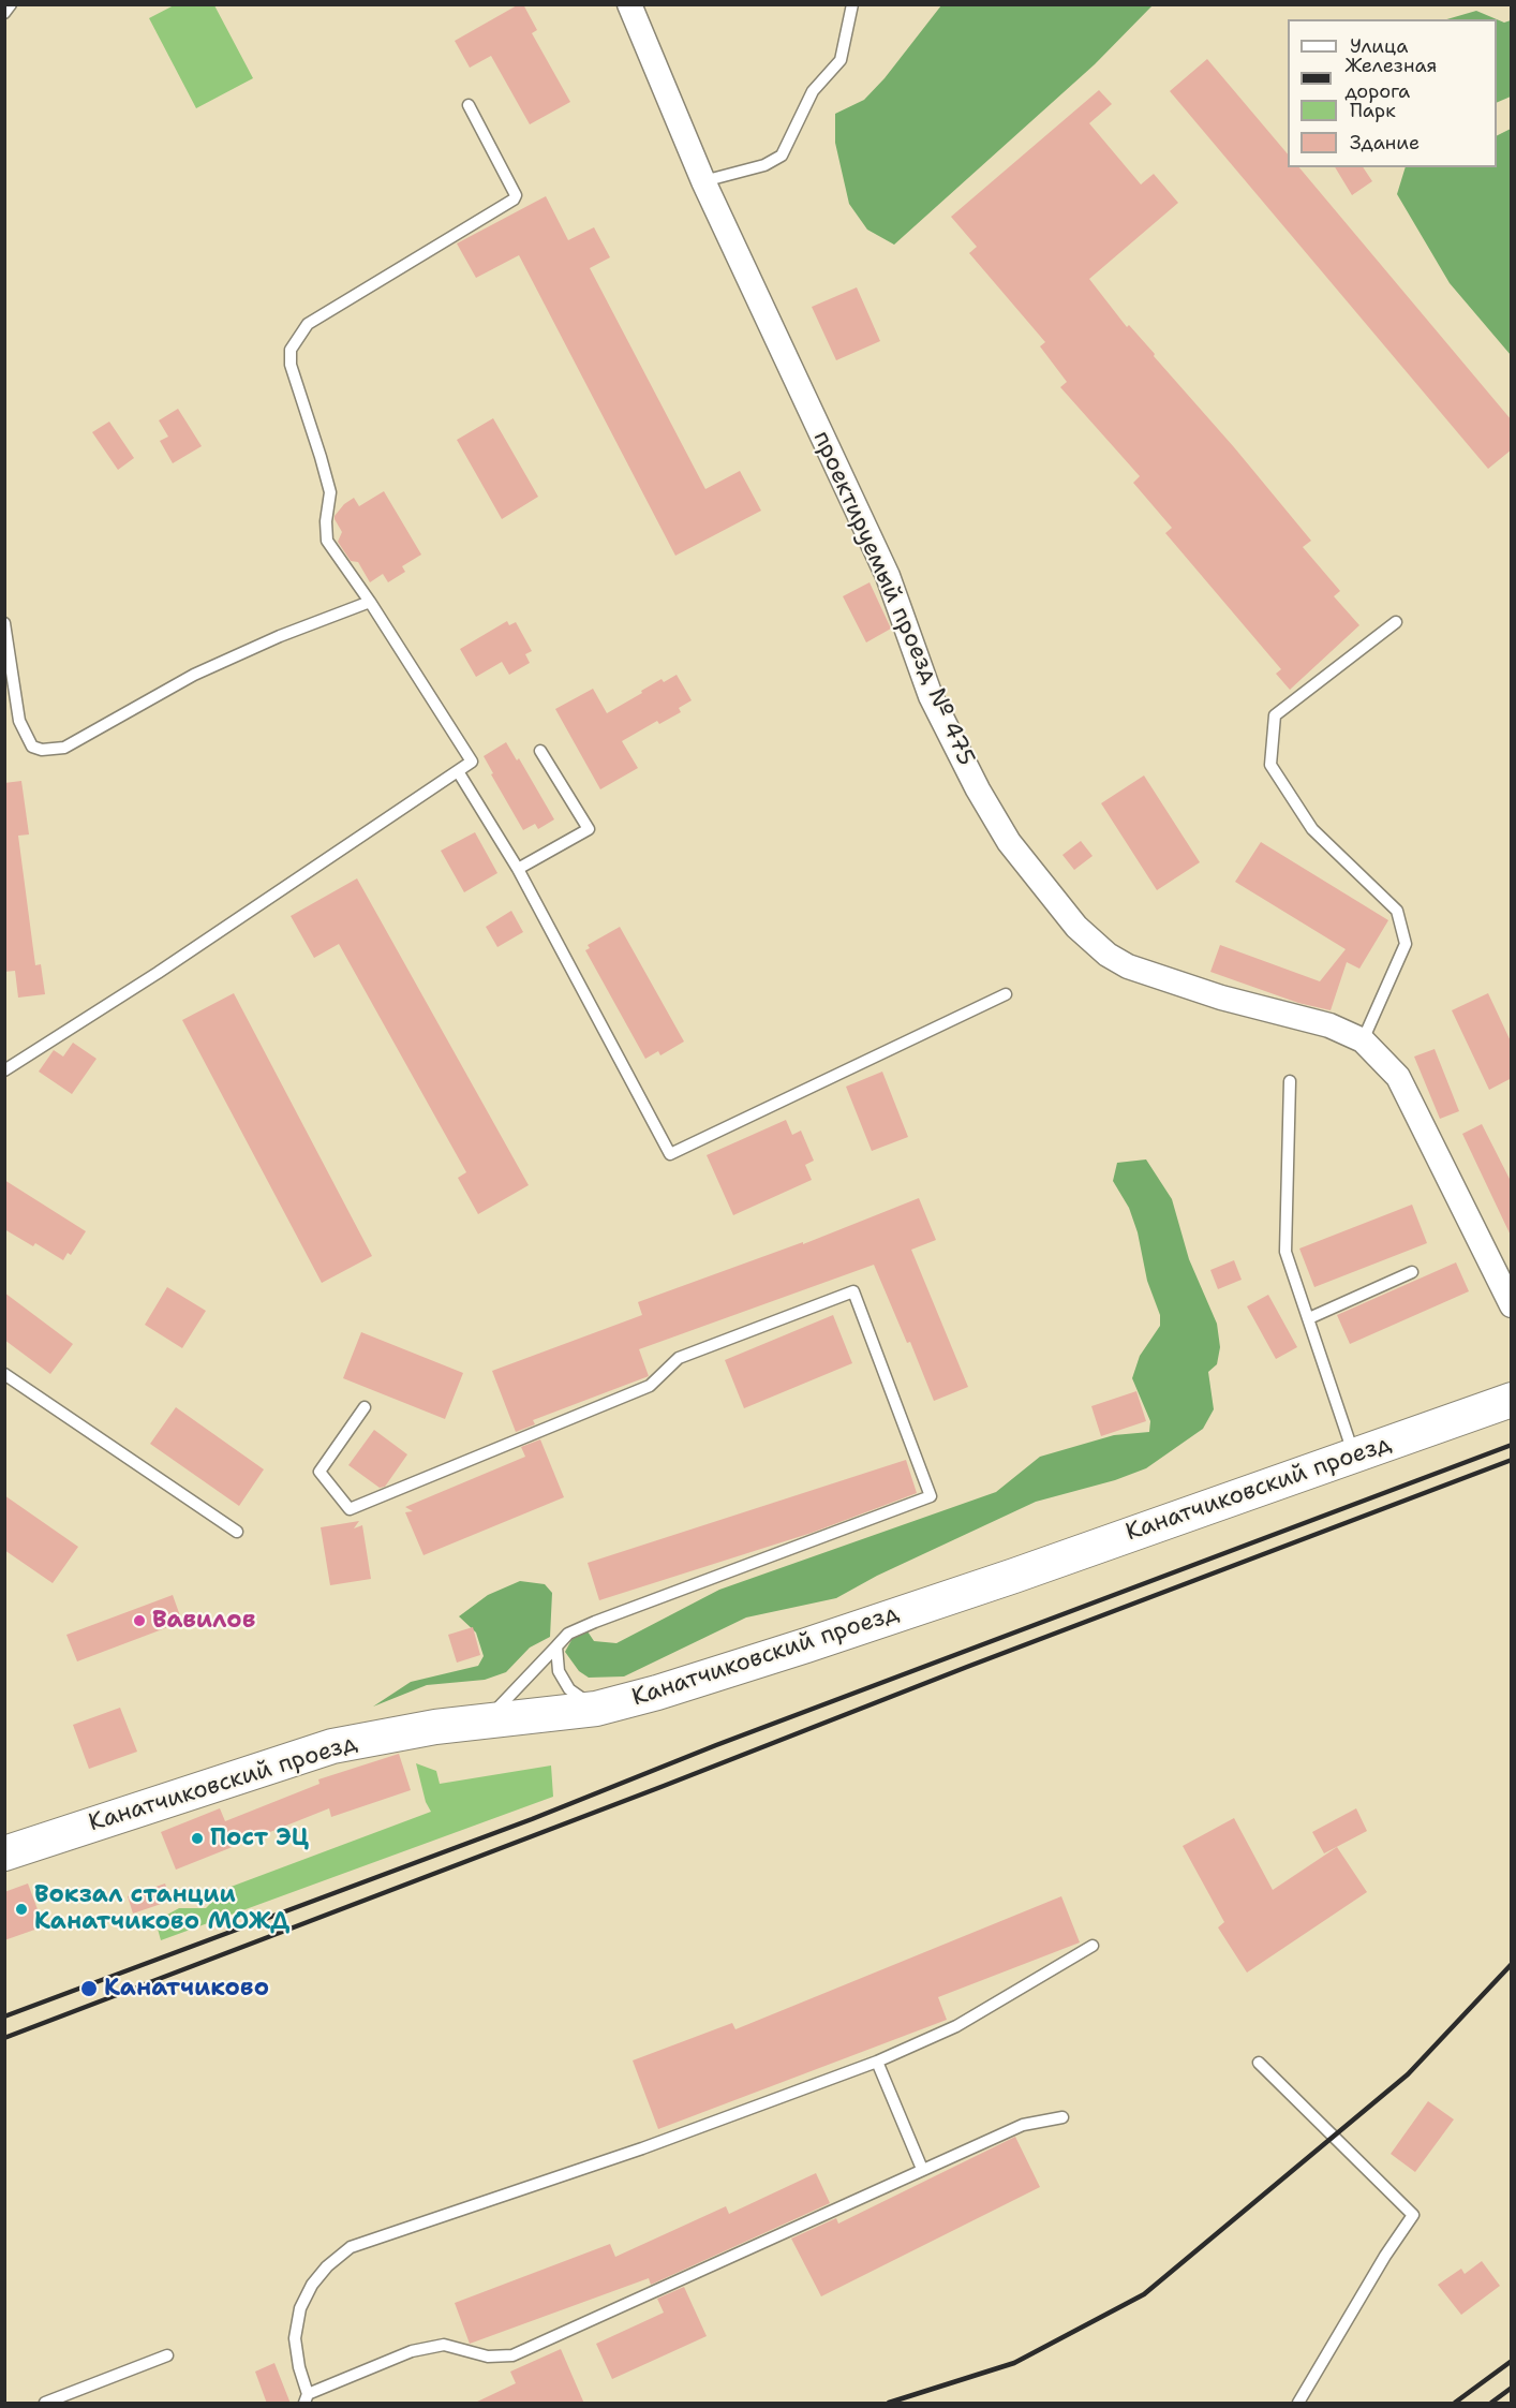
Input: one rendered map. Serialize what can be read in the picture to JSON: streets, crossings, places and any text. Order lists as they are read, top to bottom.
{
  "streets": {
    "street": ["проектируемый проезд № 475", "Канатчиковский проезд"]
  },
  "places": [
    "Вавилов",
    "Пост ЭЦ",
    "Вокзал станции Канатчиково МОЖД",
    "Канатчиково"
  ],
  "legend": [
    "Улица",
    "Железная дорога",
    "Парк",
    "Здание"
  ]
}
